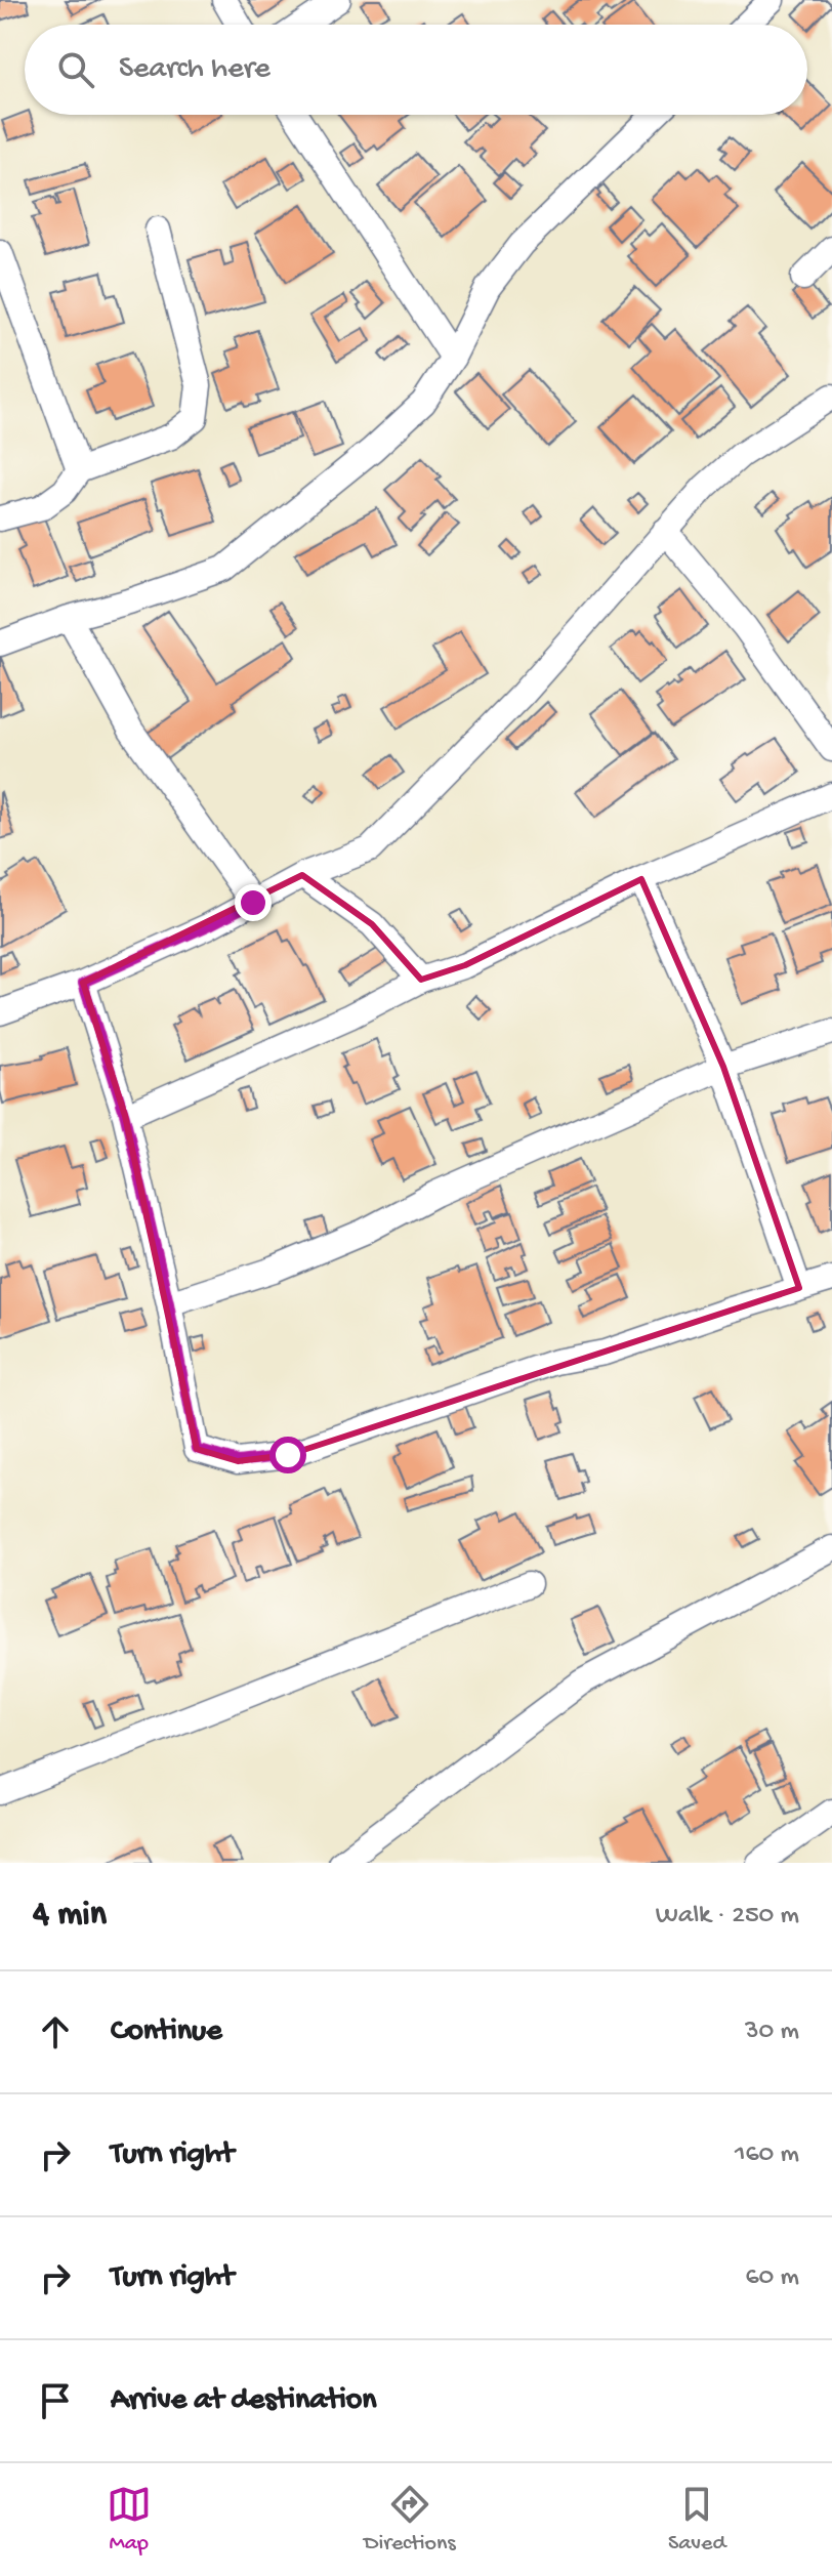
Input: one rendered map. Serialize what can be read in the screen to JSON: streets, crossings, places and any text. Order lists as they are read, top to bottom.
{
  "page": {
    "search": "Search here",
    "heading": ["4 min", "Walk · 250 m"],
    "list": [
      ["Continue", "30 m"],
      ["Turn right", "160 m"],
      ["Turn right", "60 m"],
      "Arrive at destination"
    ],
    "nav": ["Map", "Directions", "Saved"]
  }
}
